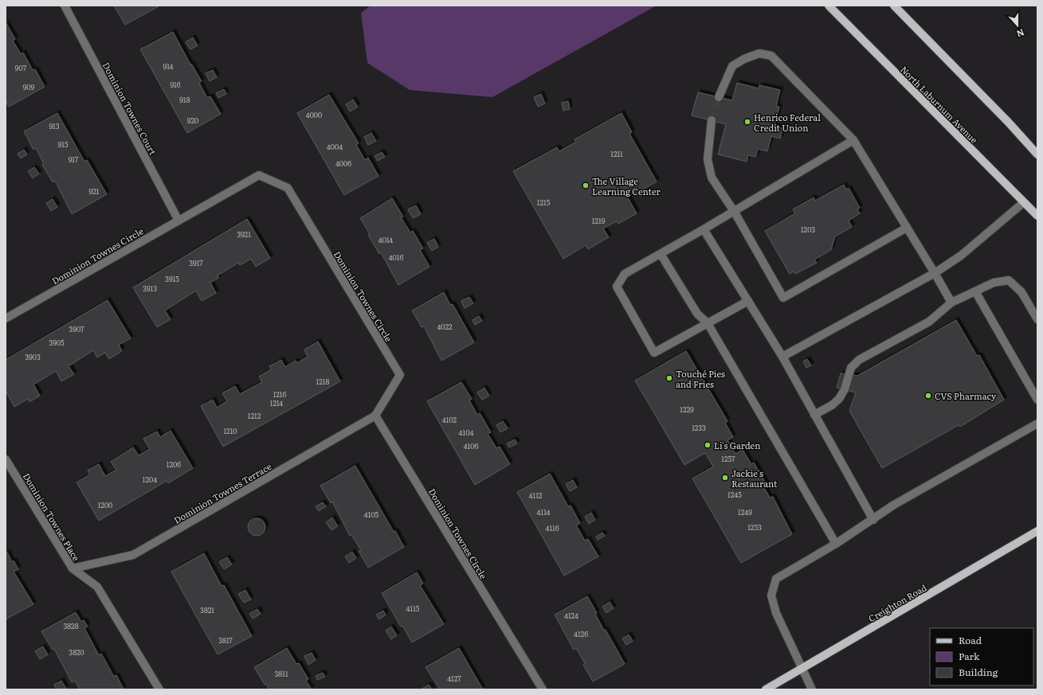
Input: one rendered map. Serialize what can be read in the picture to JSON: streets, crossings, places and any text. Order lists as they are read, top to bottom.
{
  "streets": {
    "main road": ["North Laburnum Avenue", "Creighton Road"],
    "street": [
      "Dominion Townes Court",
      "Dominion Townes Circle",
      "Dominion Townes Terrace",
      "Dominion Townes Place"
    ]
  },
  "crossings": [
    ["Dominion Townes Court", "Dominion Townes Circle"],
    ["Dominion Townes Circle", "Dominion Townes Terrace"],
    ["Dominion Townes Terrace", "Dominion Townes Place"]
  ],
  "places": [
    "Henrico Federal Credit Union",
    "The Village Learning Center",
    "Touché Pies and Fries",
    "CVS Pharmacy",
    "Li's Garden",
    "Jackie's Restaurant"
  ],
  "house_numbers": [
    "914",
    "907",
    "916",
    "909",
    "918",
    "4000",
    "920",
    "913",
    "915",
    "4004",
    "1211",
    "917",
    "4006",
    "921",
    "1215",
    "1219",
    "1203",
    "3921",
    "4014",
    "4016",
    "3917",
    "3915",
    "3913",
    "4022",
    "3907",
    "3905",
    "3903",
    "1218",
    "1216",
    "1214",
    "1229",
    "1212",
    "4102",
    "1233",
    "1210",
    "4104",
    "4106",
    "1257",
    "1206",
    "1204",
    "1245",
    "4112",
    "1200",
    "4114",
    "1249",
    "4105",
    "1253",
    "4116",
    "4115",
    "3821",
    "4124",
    "3828",
    "4126",
    "3817",
    "3820",
    "3811",
    "4127"
  ],
  "legend": ["Road", "Park", "Building"],
  "north": "bottom"
}
